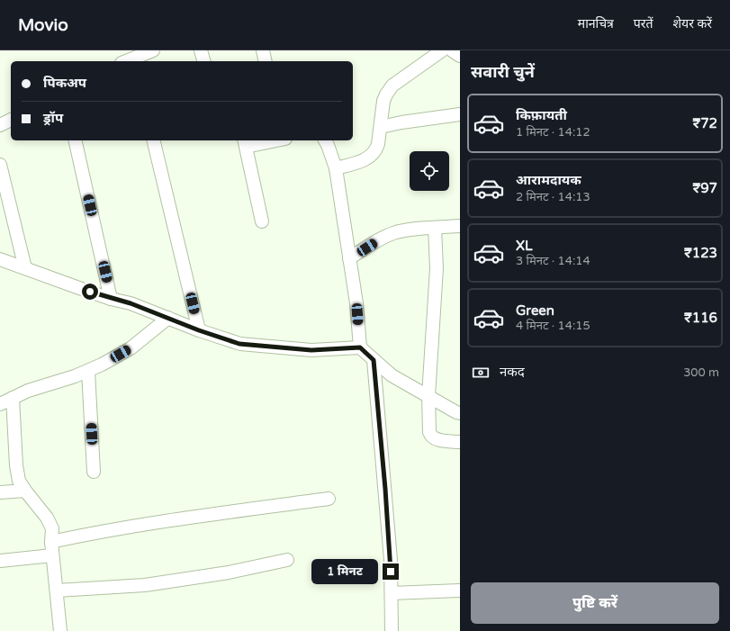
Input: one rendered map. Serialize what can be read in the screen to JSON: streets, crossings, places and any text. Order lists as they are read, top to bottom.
{
  "page": {
    "header": "Movio",
    "nav": ["मानचित्र", "परतें", "शेयर करें"],
    "heading": "सवारी चुनें",
    "banner": ["पिकअप", "ड्रॉप"],
    "list": [
      {
        "name": "किफ़ायती",
        "note": "1 मिनट · 14:12",
        "value": "₹72"
      },
      {
        "name": "आरामदायक",
        "note": "2 मिनट · 14:13",
        "value": "₹97"
      },
      {
        "name": "XL",
        "note": "3 मिनट · 14:14",
        "value": "₹123"
      },
      {
        "name": "Green",
        "note": "4 मिनट · 14:15",
        "value": "₹116"
      }
    ],
    "pay": ["नकद", "300 m"],
    "bubble": "1 मिनट",
    "buttons": "पुष्टि करें"
  }
}
